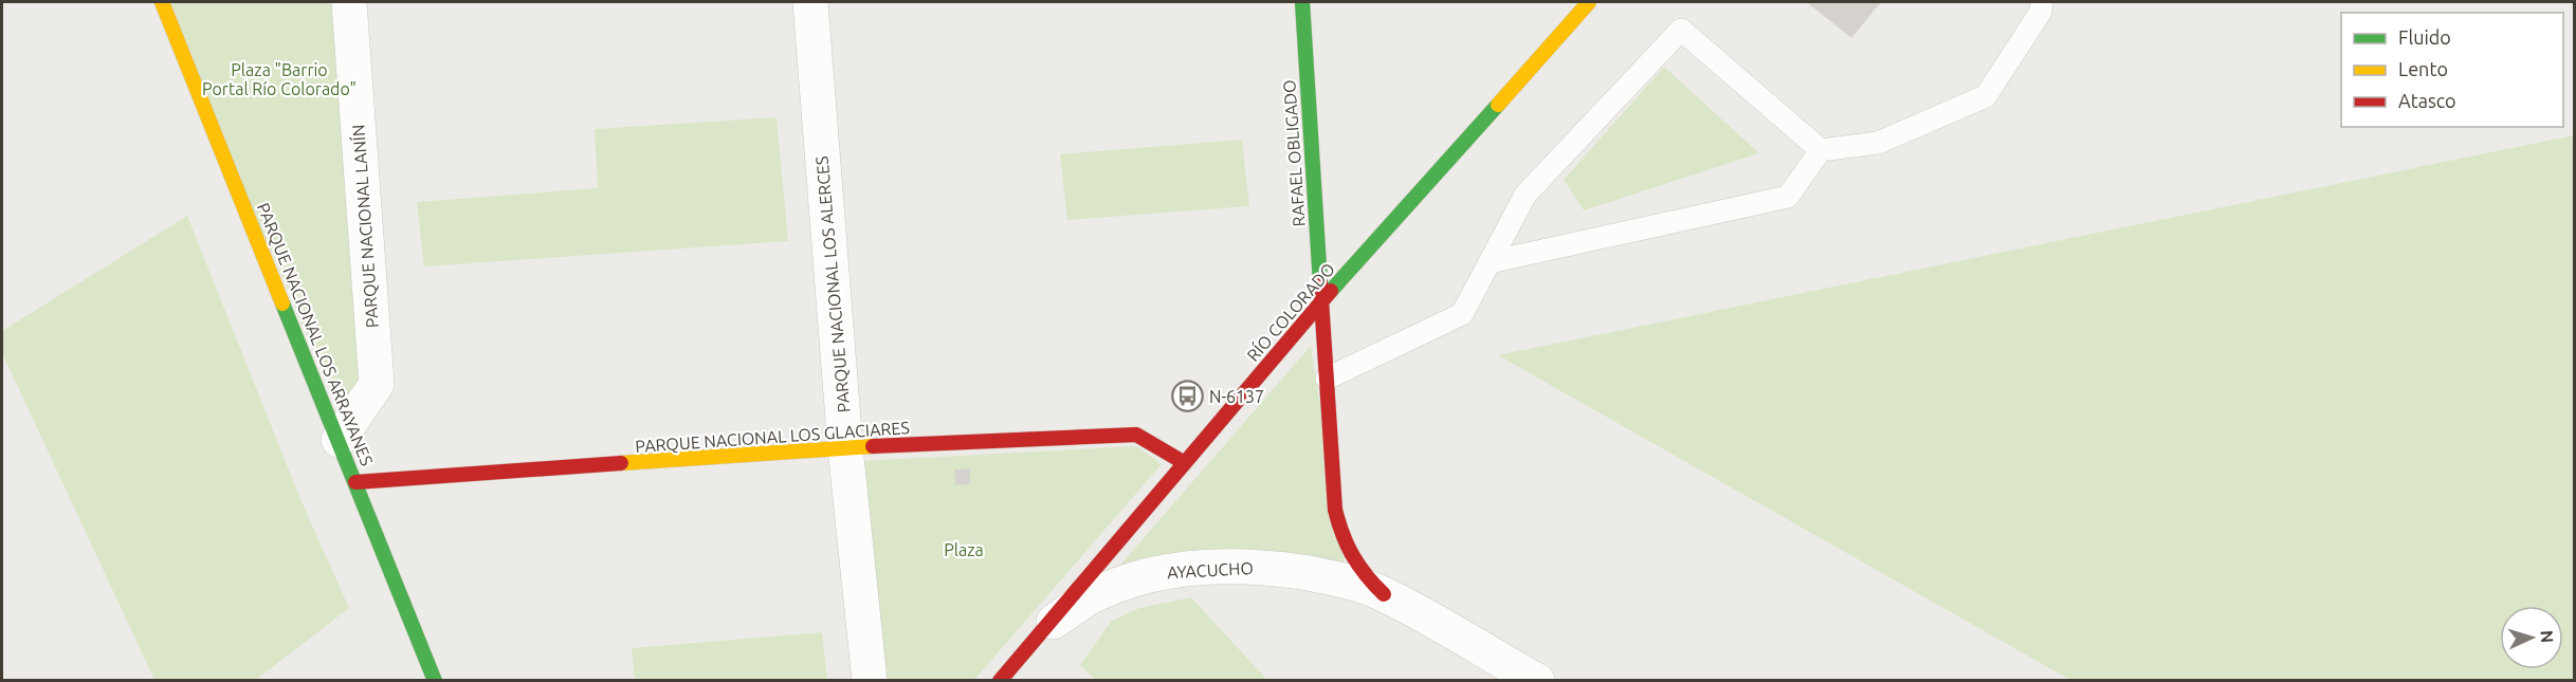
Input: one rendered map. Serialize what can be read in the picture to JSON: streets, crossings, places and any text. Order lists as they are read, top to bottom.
{
  "streets": {
    "street": [
      "RAFAEL OBLIGADO",
      "PARQUE NACIONAL LANÍN",
      "PARQUE NACIONAL LOS ALERCES",
      "RÍO COLORADO",
      "PARQUE NACIONAL LOS ARRAYANES",
      "PARQUE NACIONAL LOS GLACIARES",
      "AYACUCHO"
    ]
  },
  "crossings": [
    ["RAFAEL OBLIGADO", "RÍO COLORADO"],
    ["RAFAEL OBLIGADO", "AYACUCHO"],
    ["PARQUE NACIONAL LANÍN", "PARQUE NACIONAL LOS ARRAYANES"],
    ["PARQUE NACIONAL LOS ALERCES", "PARQUE NACIONAL LOS GLACIARES"],
    ["RÍO COLORADO", "PARQUE NACIONAL LOS GLACIARES"],
    ["RÍO COLORADO", "AYACUCHO"],
    ["PARQUE NACIONAL LOS ARRAYANES", "PARQUE NACIONAL LOS GLACIARES"]
  ],
  "parks": ["Plaza \"Barrio Portal Río Colorado\"", "Plaza"],
  "places": {
    "bus stop": ["N-6137"]
  },
  "legend": ["Fluido", "Lento", "Atasco"],
  "north": "right"
}
